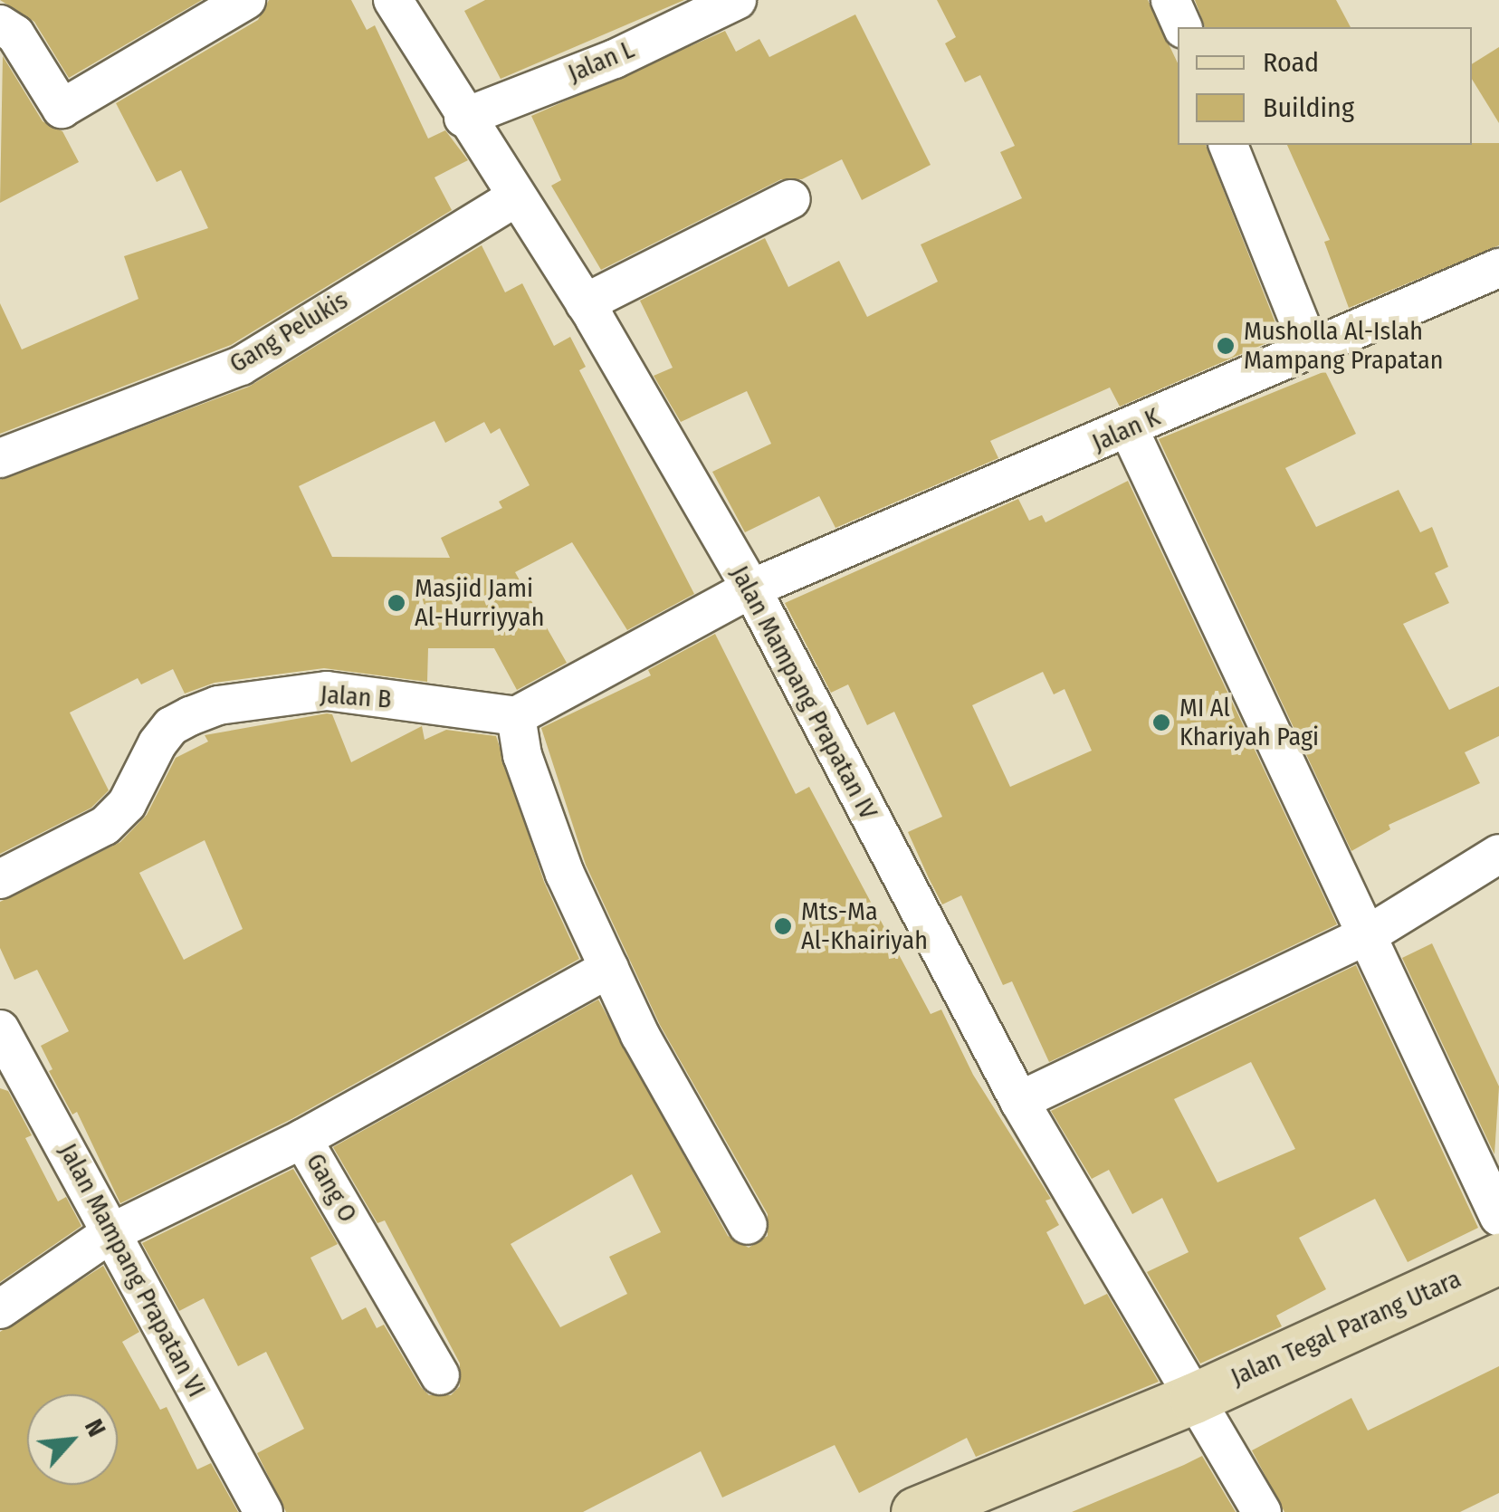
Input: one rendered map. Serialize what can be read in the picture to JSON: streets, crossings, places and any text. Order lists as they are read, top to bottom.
{
  "streets": {
    "street": [
      "Jalan L",
      "Gang Pelukis",
      "Jalan K",
      "Jalan Mampang Prapatan IV",
      "Jalan B",
      "Gang O",
      "Jalan Mampang Prapatan VI",
      "Jalan Tegal Parang Utara"
    ]
  },
  "crossings": [
    ["Jalan L", "Jalan Mampang Prapatan IV"],
    ["Gang Pelukis", "Jalan Mampang Prapatan IV"],
    ["Jalan K", "Jalan Mampang Prapatan IV"],
    ["Jalan Mampang Prapatan IV", "Jalan Tegal Parang Utara"],
    ["Gang O", "Jalan Mampang Prapatan VI"]
  ],
  "places": [
    "Musholla Al-Islah Mampang Prapatan",
    "Masjid Jami Al-Hurriyyah",
    "MI Al Khariyah Pagi",
    "Mts-Ma Al-Khairiyah"
  ],
  "legend": ["Road", "Building"],
  "north": "top right"
}
